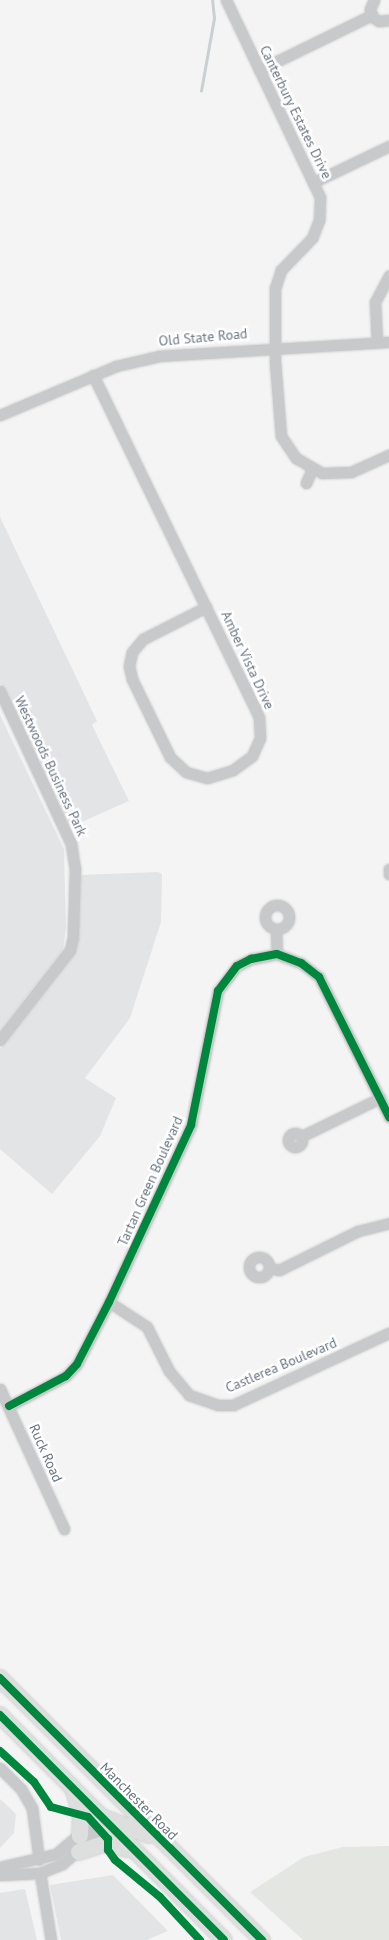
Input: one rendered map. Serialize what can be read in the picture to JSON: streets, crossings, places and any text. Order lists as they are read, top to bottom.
{
  "streets": {
    "highway": ["Manchester Road"],
    "street": [
      "Canterbury Estates Drive",
      "Old State Road",
      "Amber Vista Drive",
      "Westwoods Business Park",
      "Tartan Green Boulevard",
      "Castlerea Boulevard",
      "Ruck Road"
    ]
  },
  "crossings": [
    ["Canterbury Estates Drive", "Old State Road"],
    ["Old State Road", "Amber Vista Drive"],
    ["Tartan Green Boulevard", "Castlerea Boulevard"],
    ["Tartan Green Boulevard", "Ruck Road"]
  ]
}
